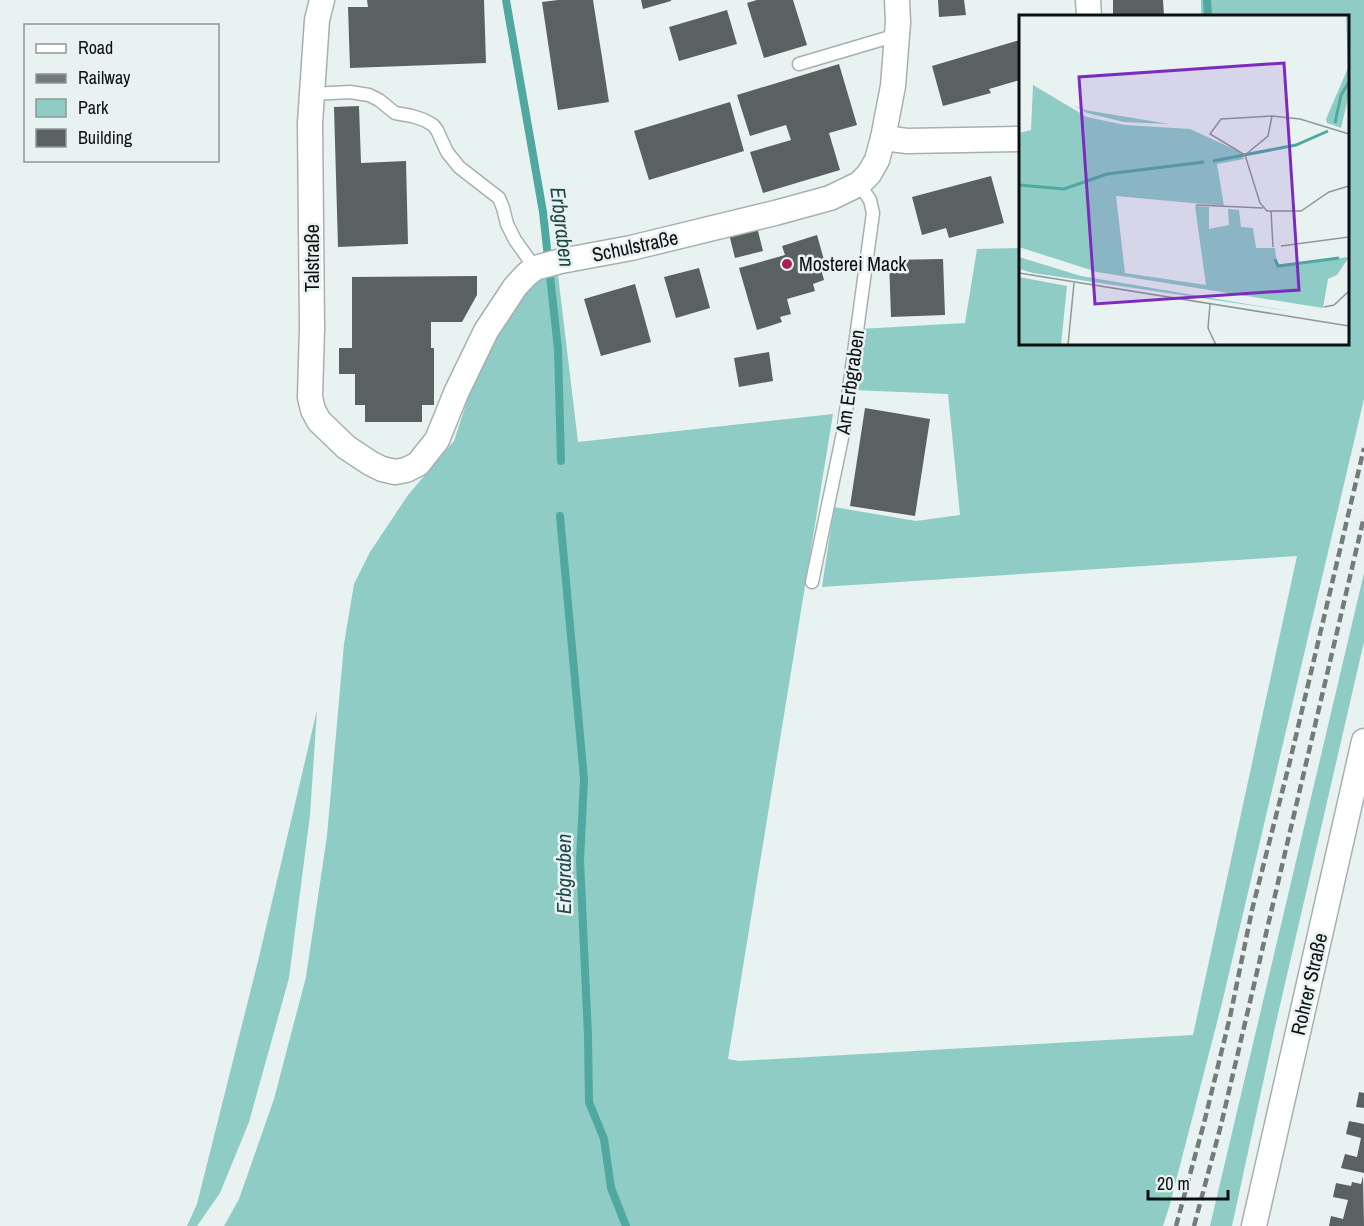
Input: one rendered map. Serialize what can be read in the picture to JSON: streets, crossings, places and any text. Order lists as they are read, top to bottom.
{
  "streets": {
    "street": ["Schulstraße", "Talstraße", "Rohrer Straße"],
    "lane": ["Am Erbgraben"]
  },
  "crossings": [
    ["Schulstraße", "Talstraße"],
    ["Schulstraße", "Am Erbgraben"]
  ],
  "water": ["Erbgraben"],
  "places": ["Mosterei Mack"],
  "legend": [
    "Road",
    "Railway",
    "Park",
    "Building"
  ],
  "scale_bar": "20 m"
}
